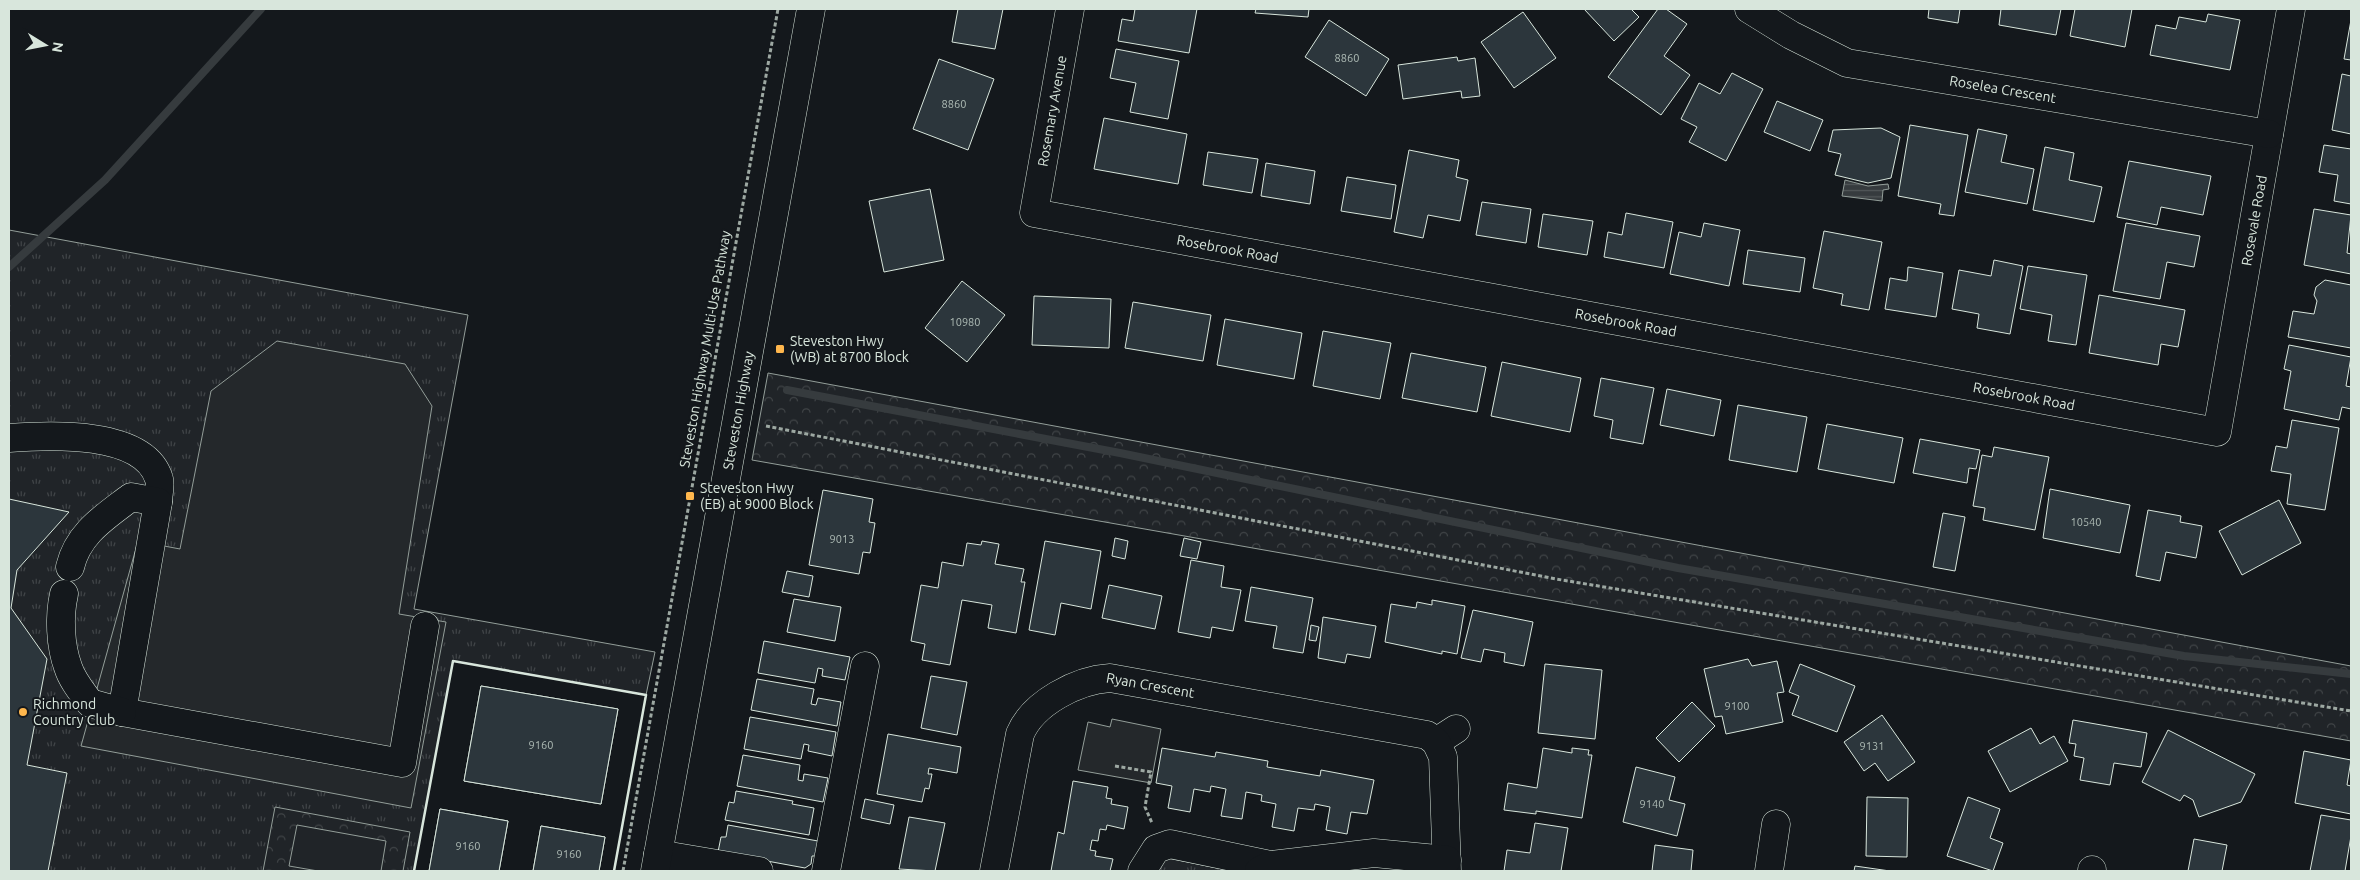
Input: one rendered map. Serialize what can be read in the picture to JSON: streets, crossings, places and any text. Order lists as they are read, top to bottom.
{
  "streets": {
    "street": [
      "Roselea Crescent",
      "Rosemary Avenue",
      "Rosevale Road",
      "Rosebrook Road",
      "Steveston Highway",
      "Ryan Crescent"
    ],
    "path": ["Steveston Highway Multi-Use Pathway"]
  },
  "crossings": [
    ["Roselea Crescent", "Rosevale Road"],
    ["Rosemary Avenue", "Rosebrook Road"],
    ["Rosevale Road", "Rosebrook Road"]
  ],
  "places": {
    "transit": ["Steveston Hwy (WB) at 8700 Block", "Steveston Hwy (EB) at 9000 Block"],
    "other": ["Richmond Country Club"]
  },
  "house_numbers": [
    "8860",
    "8860",
    "10980",
    "10540",
    "9013",
    "9100",
    "9160",
    "9131",
    "9140",
    "9160",
    "9160"
  ],
  "north": "right"
}
